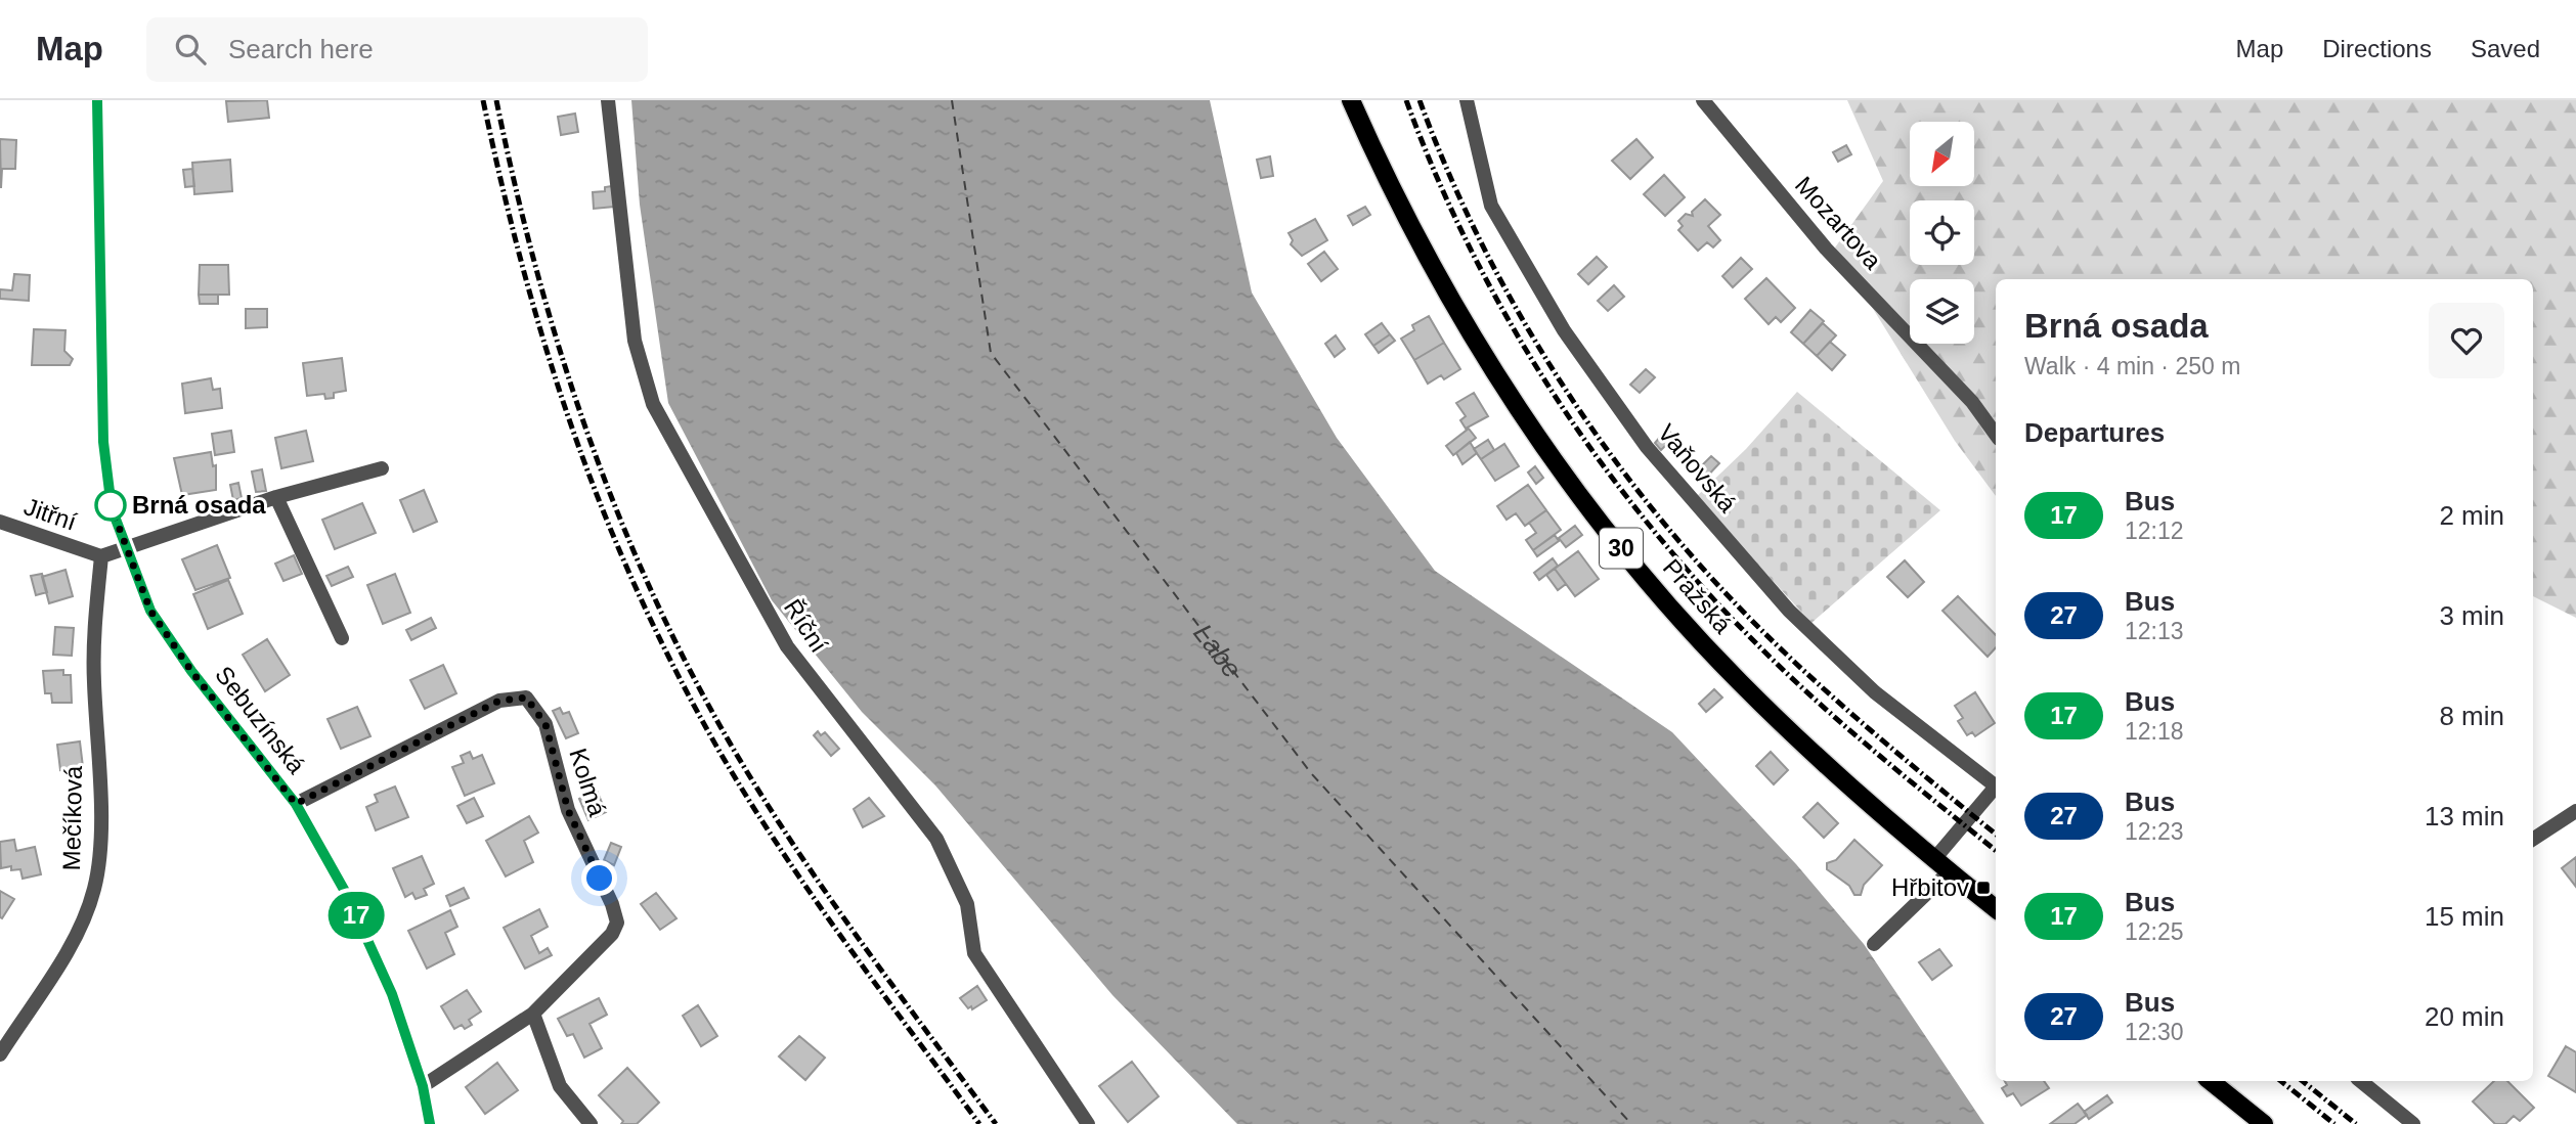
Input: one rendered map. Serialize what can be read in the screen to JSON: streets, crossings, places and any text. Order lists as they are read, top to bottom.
{
  "streets": {
    "main road": ["30", "Pražská", "Sebuzínská"],
    "street": [
      "Mozartova",
      "Vaňovská",
      "Jitřní",
      "Říční",
      "Kolmá",
      "Mečíková"
    ]
  },
  "crossings": [
    ["Jitřní", "Sebuzínská"],
    ["Jitřní", "Mečíková"],
    ["Sebuzínská", "Kolmá"]
  ],
  "water": ["Labe"],
  "places": {
    "other": ["Brná osada"],
    "transit": ["Hřbitov"]
  },
  "lines": ["bus line 17"],
  "north": "bottom left",
  "page": {
    "header": "Map",
    "search": "Search here",
    "nav": ["Map", "Directions", "Saved"],
    "on_map": "17",
    "heading": [
      ["Brná osada", "Walk · 4 min · 250 m"],
      "Departures"
    ],
    "list": [
      {
        "mark": "17",
        "name": "Bus",
        "note": "12:12",
        "value": "2 min"
      },
      {
        "mark": "27",
        "name": "Bus",
        "note": "12:13",
        "value": "3 min"
      },
      {
        "mark": "17",
        "name": "Bus",
        "note": "12:18",
        "value": "8 min"
      },
      {
        "mark": "27",
        "name": "Bus",
        "note": "12:23",
        "value": "13 min"
      },
      {
        "mark": "17",
        "name": "Bus",
        "note": "12:25",
        "value": "15 min"
      },
      {
        "mark": "27",
        "name": "Bus",
        "note": "12:30",
        "value": "20 min"
      }
    ]
  }
}
